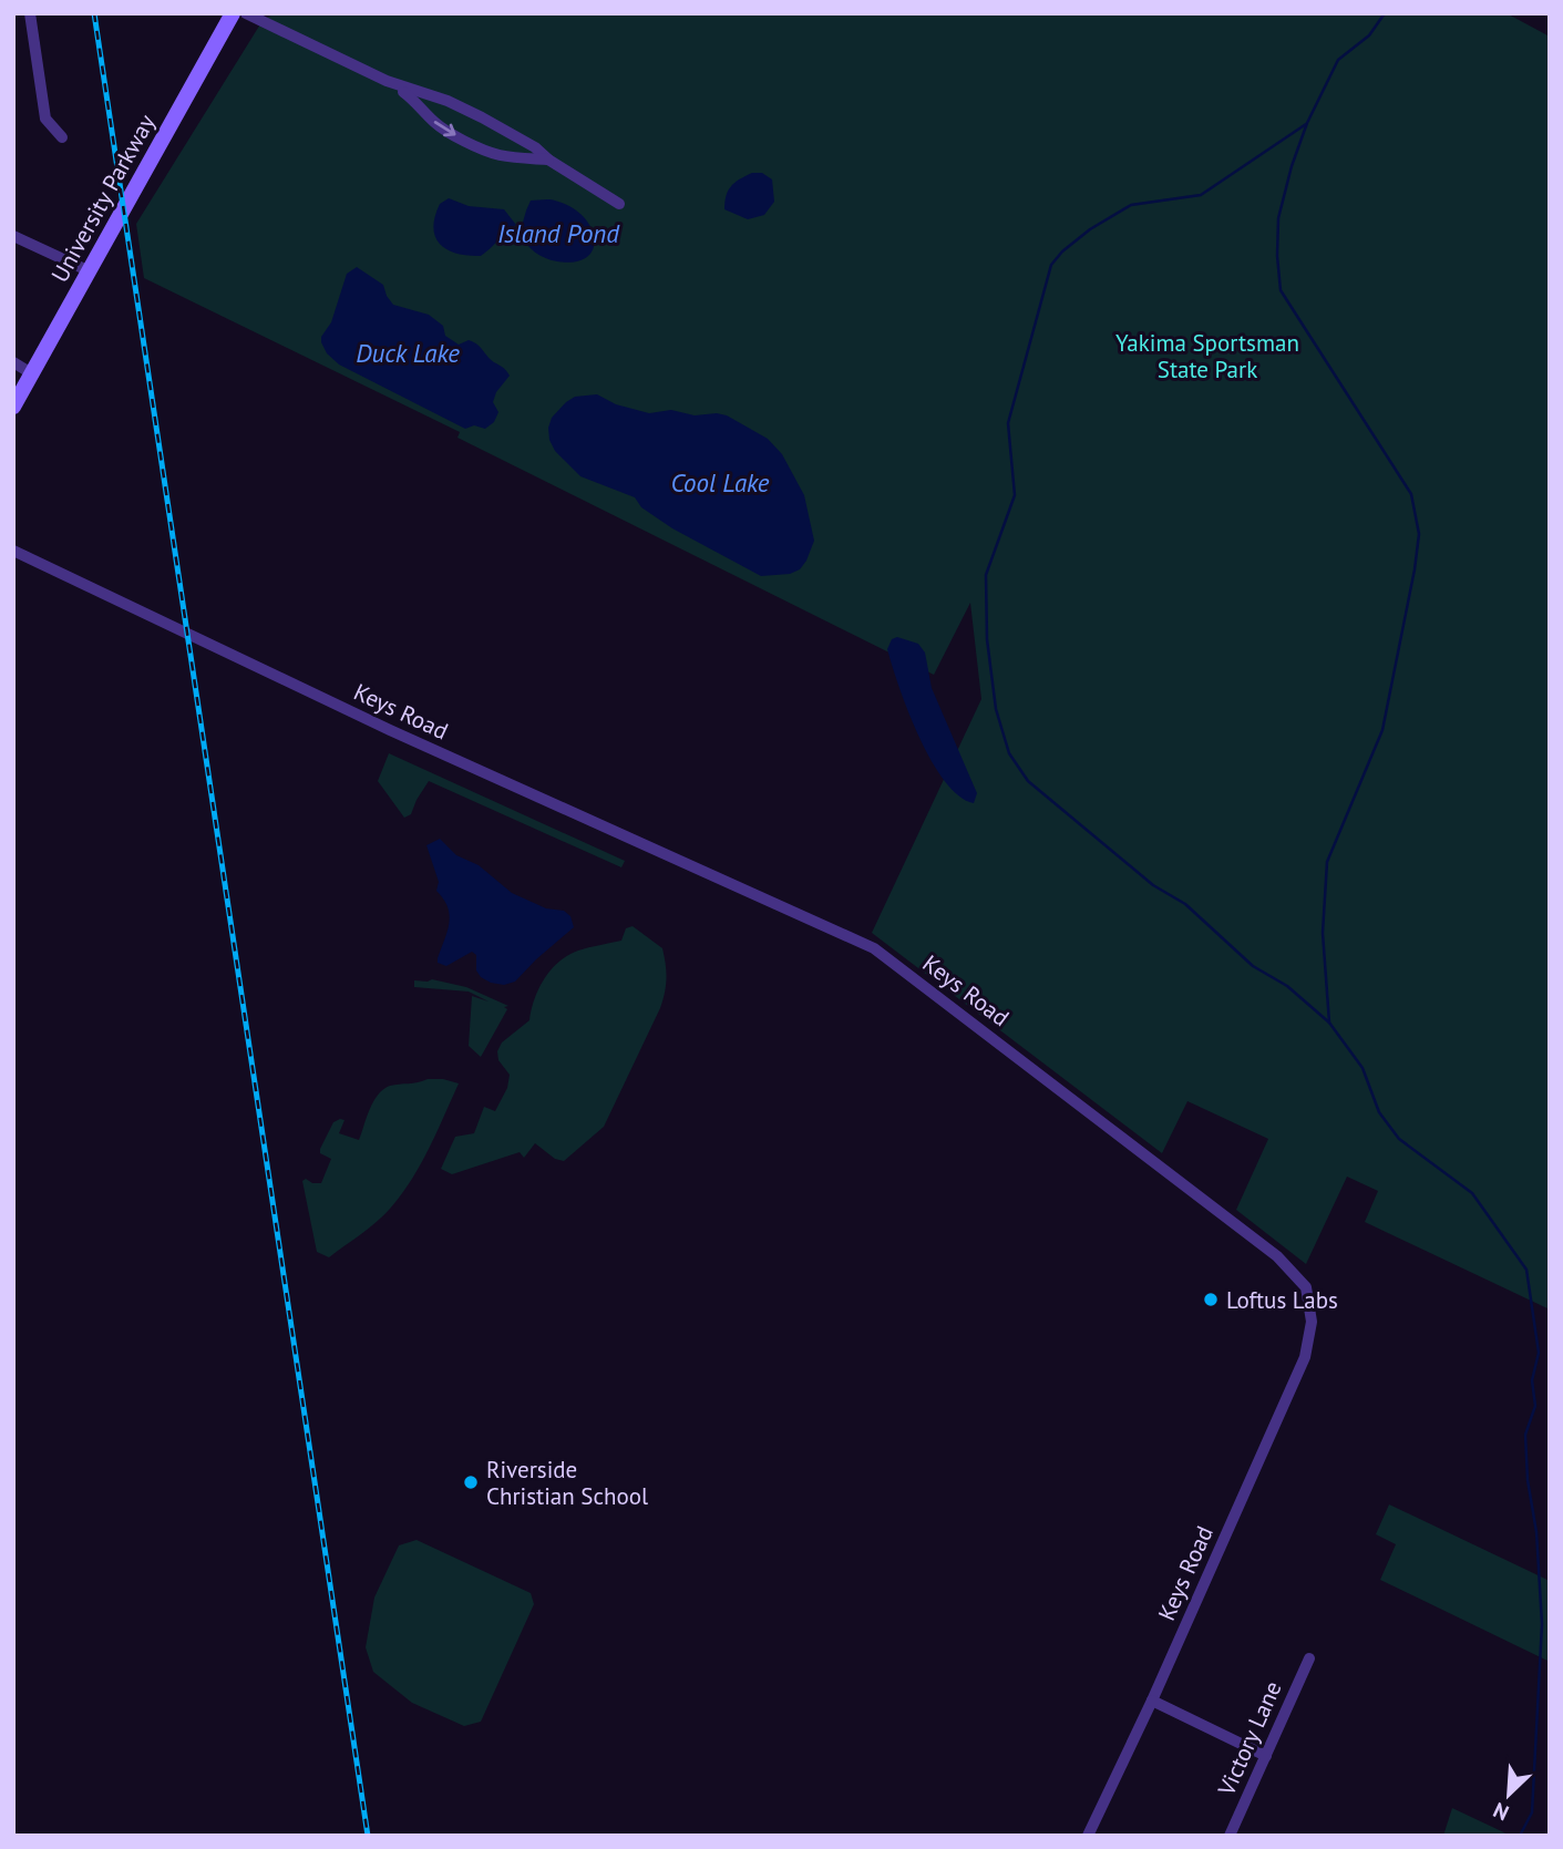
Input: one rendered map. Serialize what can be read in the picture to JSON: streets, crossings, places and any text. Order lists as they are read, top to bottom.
{
  "streets": {
    "main road": ["University Parkway"],
    "street": ["Keys Road", "Victory Lane"]
  },
  "water": ["Island Pond", "Duck Lake", "Cool Lake"],
  "parks": ["Yakima Sportsman State Park"],
  "places": ["Loftus Labs", "Riverside Christian School"],
  "north": "bottom left"
}
